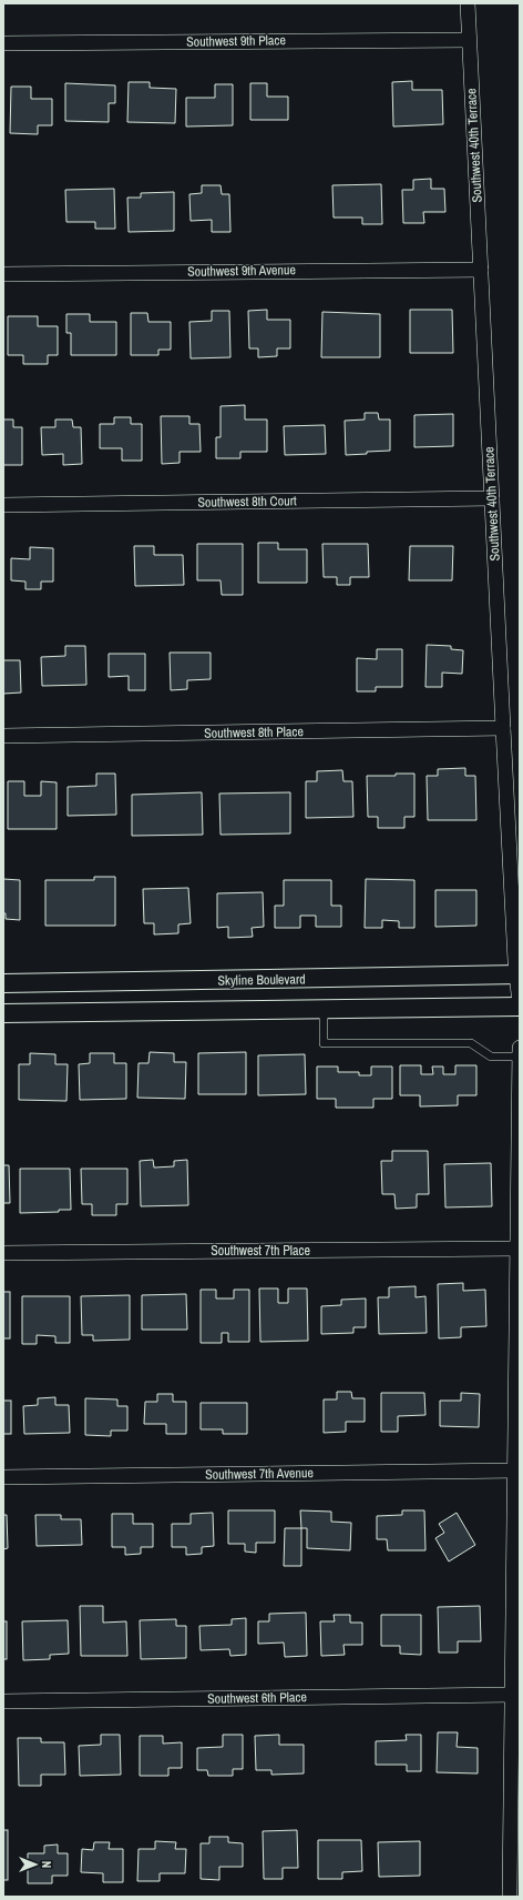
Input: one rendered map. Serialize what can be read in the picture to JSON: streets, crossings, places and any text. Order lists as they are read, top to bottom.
{
  "streets": {
    "street": [
      "Southwest 9th Place",
      "Southwest 40th Terrace",
      "Southwest 9th Avenue",
      "Southwest 8th Court",
      "Southwest 8th Place",
      "Skyline Boulevard",
      "Southwest 7th Place",
      "Southwest 7th Avenue",
      "Southwest 6th Place"
    ]
  },
  "crossings": [
    ["Southwest 9th Place", "Southwest 40th Terrace"],
    ["Southwest 40th Terrace", "Southwest 9th Avenue"],
    ["Southwest 40th Terrace", "Southwest 8th Court"],
    ["Southwest 40th Terrace", "Southwest 8th Place"],
    ["Southwest 40th Terrace", "Skyline Boulevard"]
  ],
  "north": "right"
}
